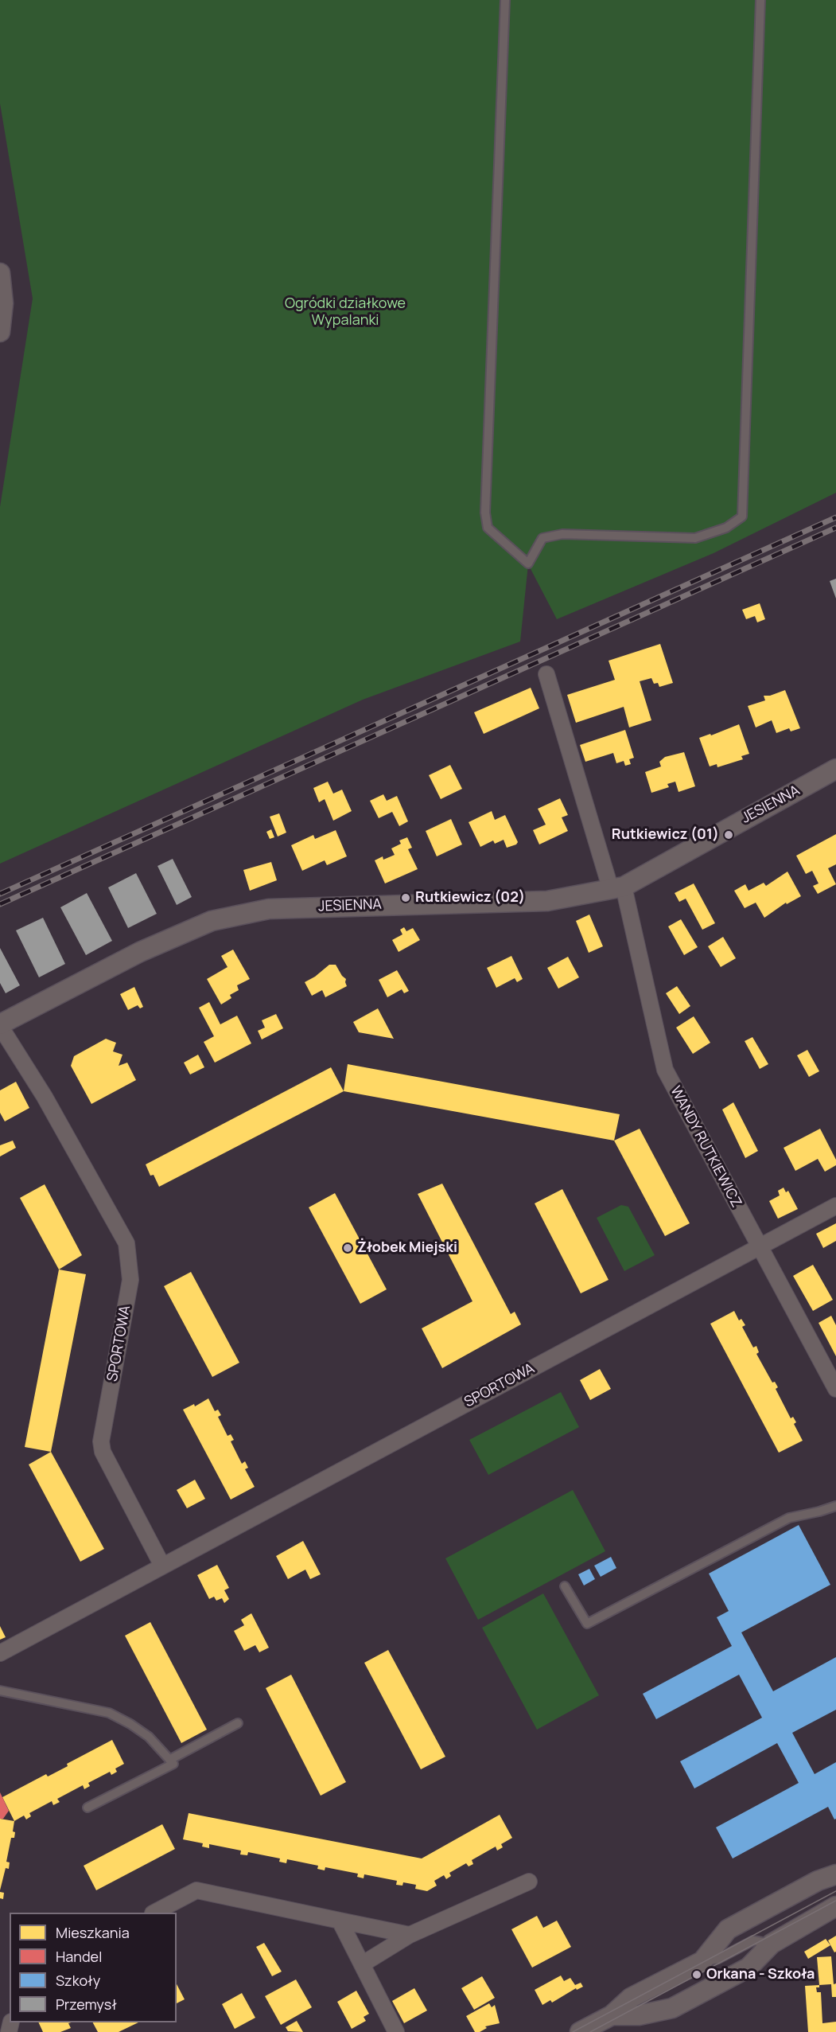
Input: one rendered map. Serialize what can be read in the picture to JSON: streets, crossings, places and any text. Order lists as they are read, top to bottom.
{
  "streets": {
    "street": ["JESIENNA", "WANDY RUTKIEWICZ", "SPORTOWA"]
  },
  "crossings": [
    ["JESIENNA", "WANDY RUTKIEWICZ"],
    ["JESIENNA", "SPORTOWA"],
    ["WANDY RUTKIEWICZ", "SPORTOWA"]
  ],
  "parks": ["Ogródki działkowe Wypalanki"],
  "places": [
    "Rutkiewicz (01)",
    "Rutkiewicz (02)",
    "Żłobek Miejski",
    "Orkana - Szkoła"
  ],
  "legend": [
    "Mieszkania",
    "Handel",
    "Szkoły",
    "Przemysł"
  ]
}
